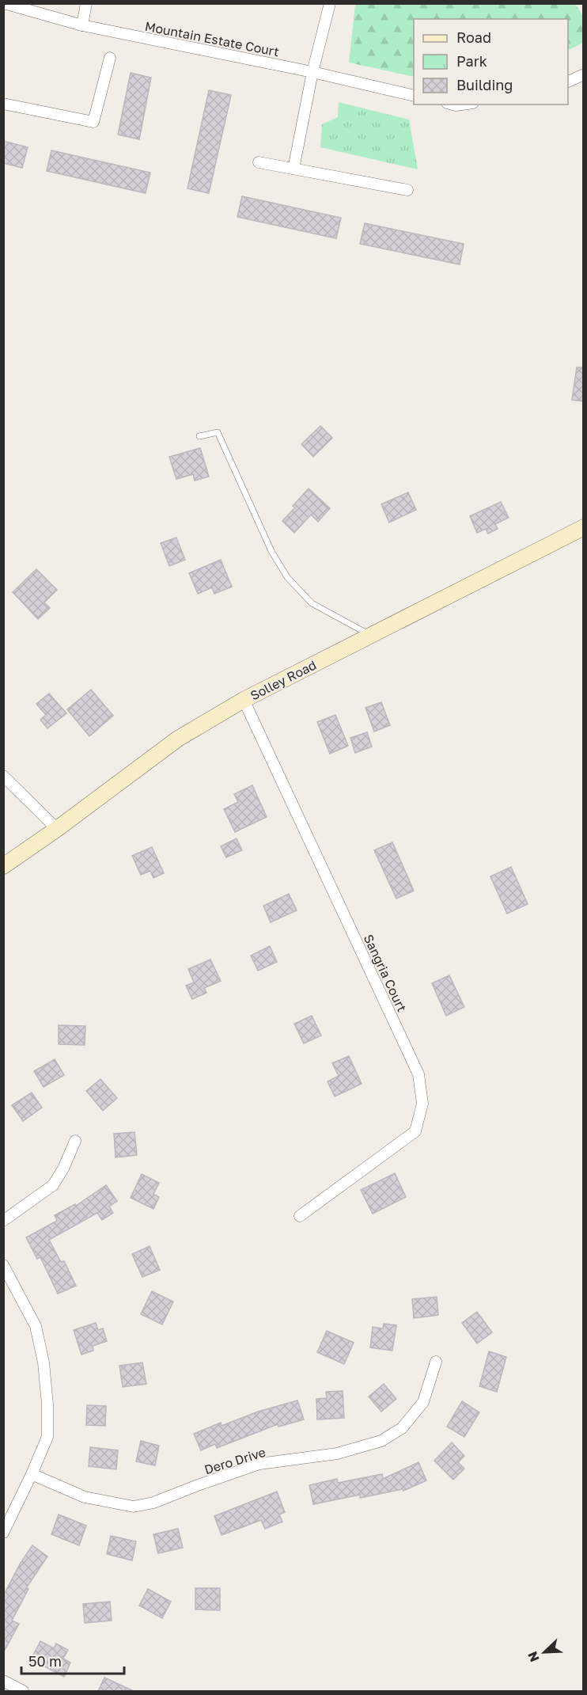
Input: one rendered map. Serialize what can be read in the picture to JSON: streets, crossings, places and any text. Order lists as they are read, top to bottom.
{
  "streets": {
    "main road": ["Solley Road"],
    "street": ["Mountain Estate Court", "Sangria Court", "Dero Drive"]
  },
  "crossings": [
    ["Solley Road", "Sangria Court"]
  ],
  "legend": ["Road", "Park", "Building"],
  "scale_bar": "50 m",
  "north": "bottom left"
}
